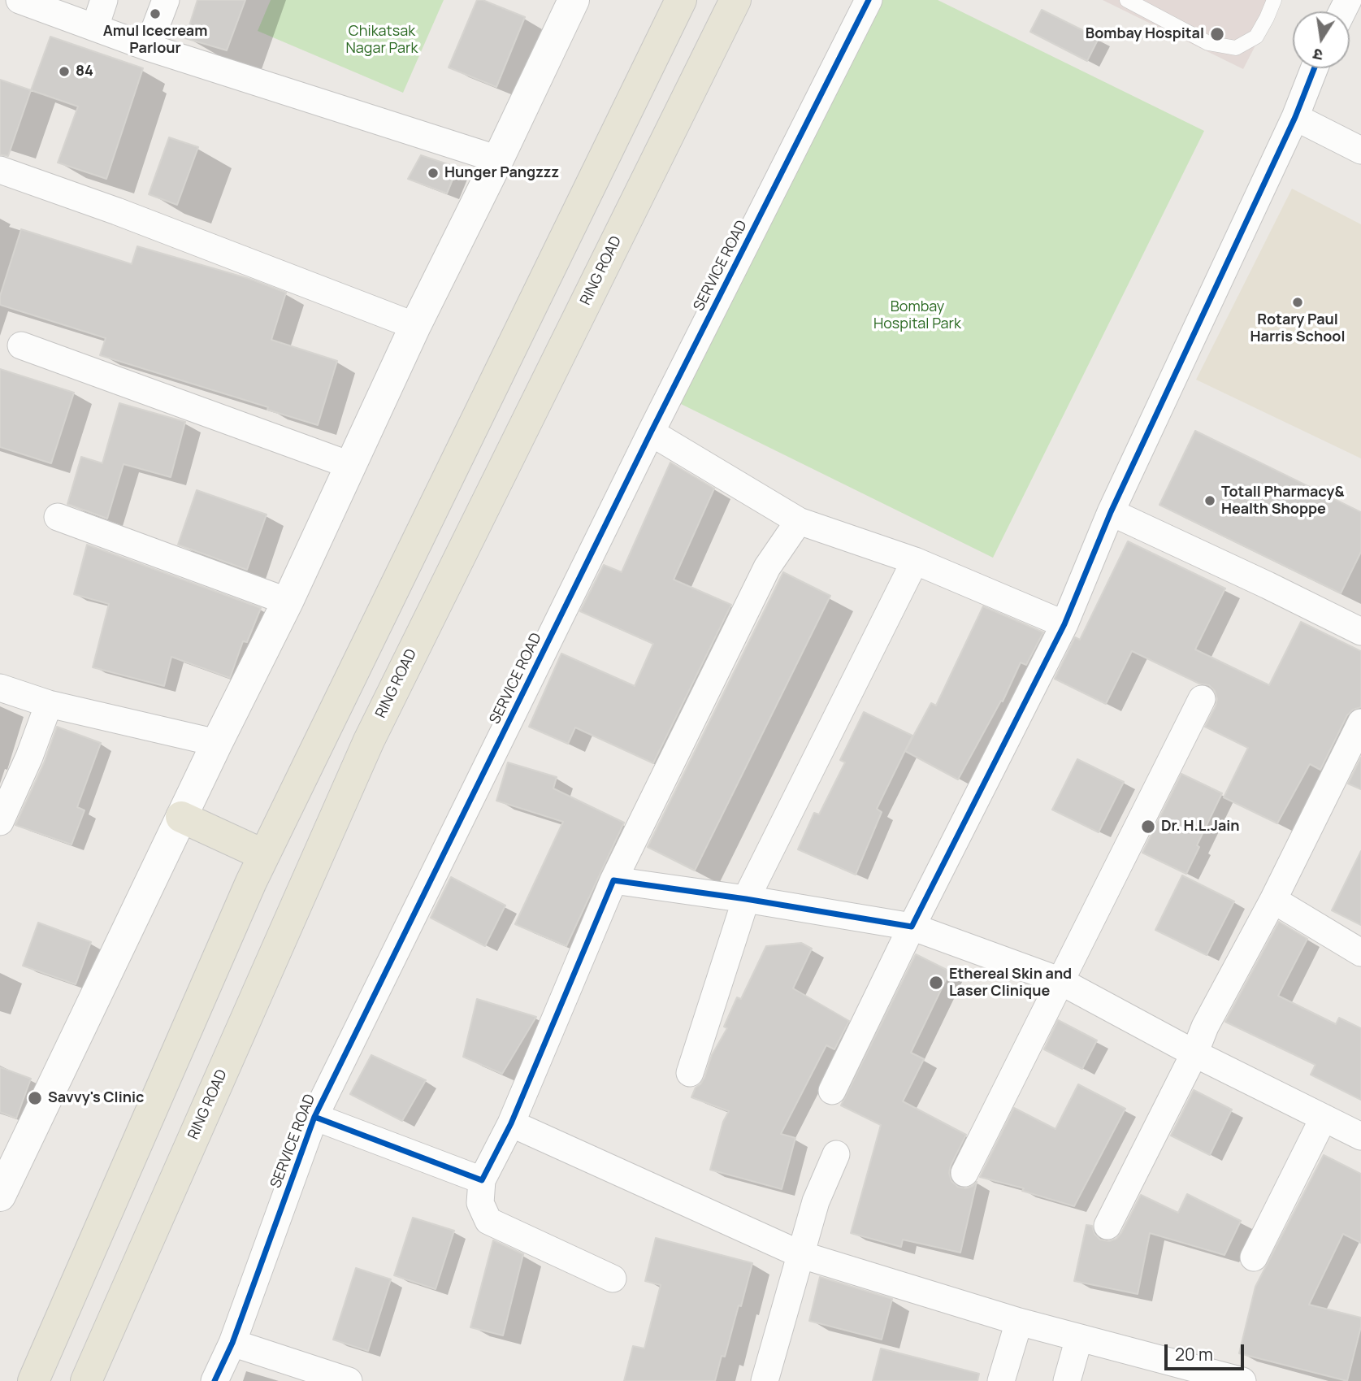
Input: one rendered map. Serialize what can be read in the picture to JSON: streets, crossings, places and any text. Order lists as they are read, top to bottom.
{
  "streets": {
    "main road": ["RING ROAD"],
    "street": ["SERVICE ROAD"]
  },
  "parks": ["Chikatsak Nagar Park", "Bombay Hospital Park"],
  "places": [
    "Amul Icecream Parlour",
    "Bombay Hospital",
    "84",
    "Hunger Pangzzz",
    "Rotary Paul Harris School",
    "Totall Pharmacy& Health Shoppe",
    "Dr. H.L.Jain",
    "Ethereal Skin and Laser Clinique",
    "Savvy's Clinic"
  ],
  "scale_bar": "20 m",
  "north": "bottom"
}
